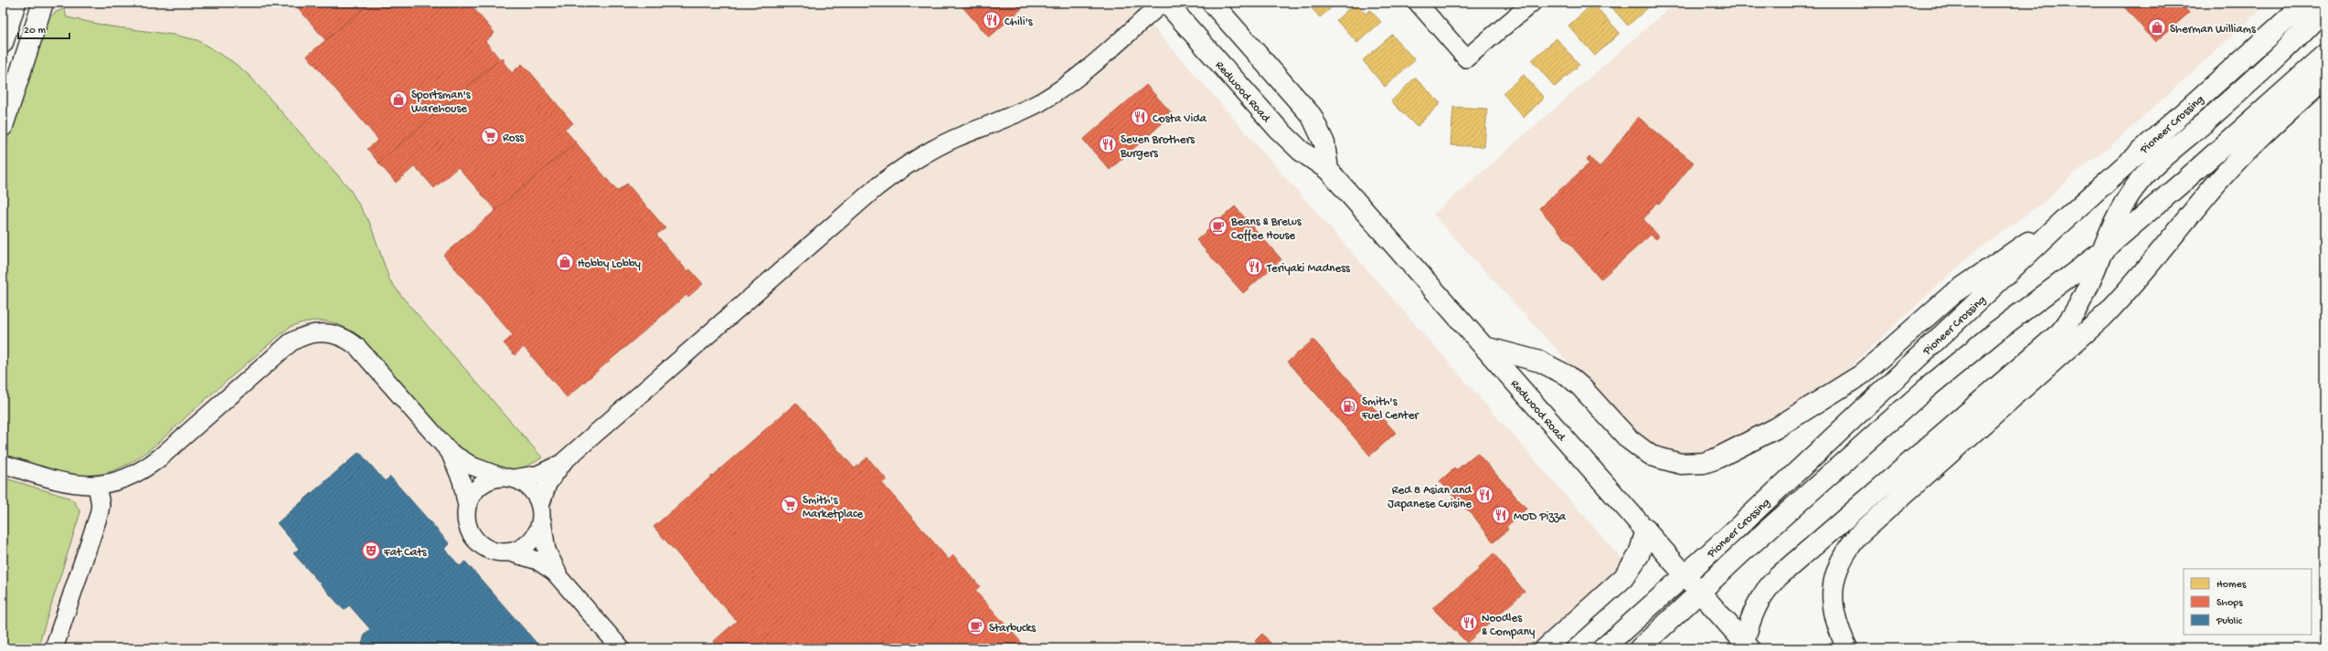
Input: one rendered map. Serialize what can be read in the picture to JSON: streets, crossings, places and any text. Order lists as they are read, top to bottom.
{
  "streets": {
    "main road": ["Redwood Road", "Pioneer Crossing"]
  },
  "crossings": [
    ["Redwood Road", "Pioneer Crossing"]
  ],
  "places": {
    "restaurant": [
      "Chili's",
      "Costa Vida",
      "Seven Brothers Burgers",
      "Teriyaki Madness",
      "Red 8 Asian and Japanese Cuisine",
      "MOD Pizza",
      "Noodles & Company"
    ],
    "shop": ["Sherman Williams", "Sportsman's Warehouse", "Hobby Lobby"],
    "supermarket": ["Ross", "Smith's Marketplace"],
    "cafe": ["Beans & Brews Coffee House", "Starbucks"],
    "fuel station": ["Smith's Fuel Center"],
    "theatre": ["Fat Cats"]
  },
  "legend": ["Homes", "Shops", "Public"],
  "scale_bar": "20 m"
}
